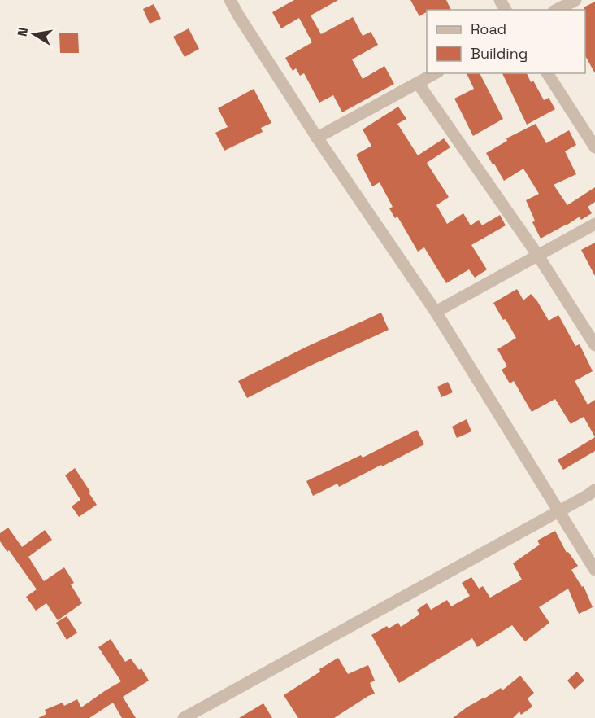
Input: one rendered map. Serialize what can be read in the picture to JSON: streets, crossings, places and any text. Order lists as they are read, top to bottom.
{
  "legend": ["Road", "Building"],
  "north": "left"
}
